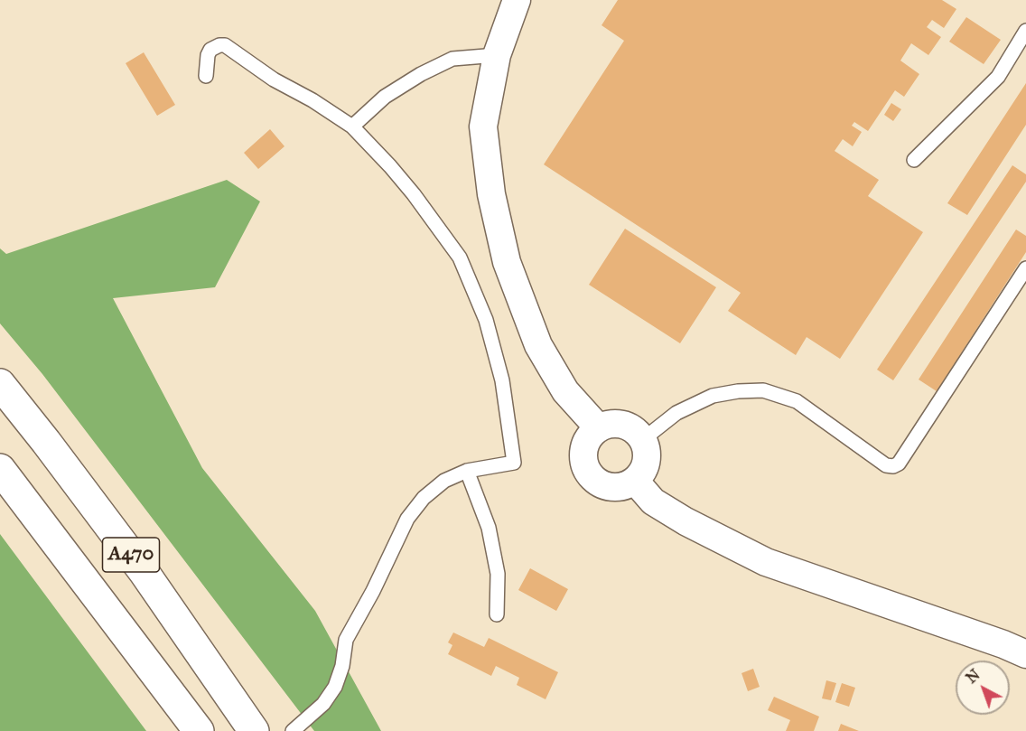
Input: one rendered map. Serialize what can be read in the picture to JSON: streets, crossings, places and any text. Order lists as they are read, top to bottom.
{
  "streets": {
    "highway": ["A470"]
  },
  "north": "top left"
}
